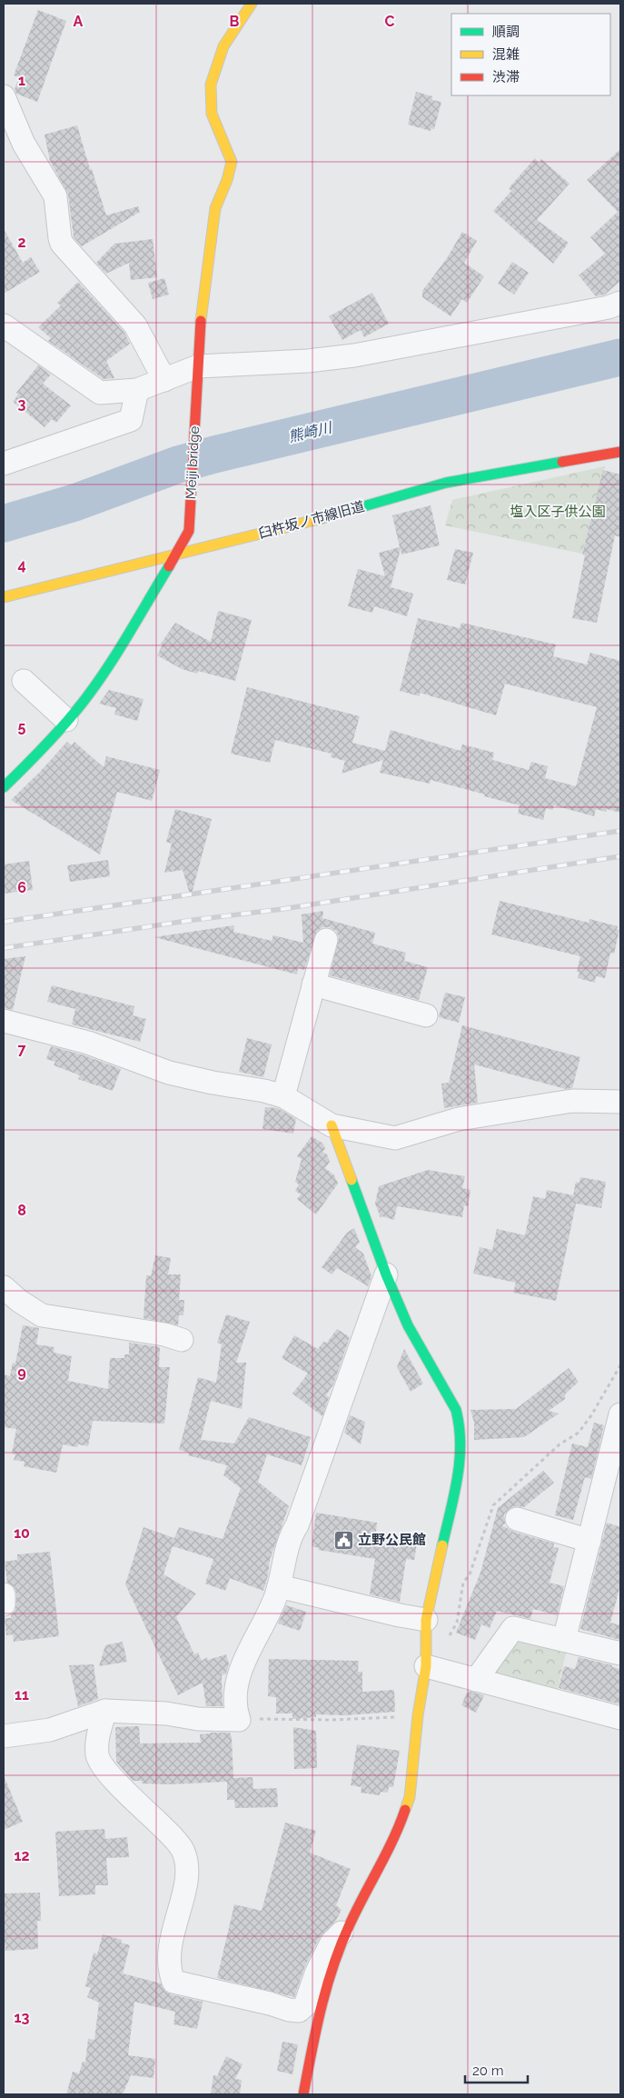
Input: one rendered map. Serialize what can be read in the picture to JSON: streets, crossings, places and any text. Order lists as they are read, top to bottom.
{
  "streets": {
    "street": ["Meiji bridge", "臼杵坂ノ市線旧道"]
  },
  "crossings": [
    ["Meiji bridge", "臼杵坂ノ市線旧道"]
  ],
  "water": ["熊崎川"],
  "parks": ["塩入区子供公園"],
  "places": {
    "public building": ["立野公民館"]
  },
  "legend": ["順調", "混雑", "渋滞"],
  "scale_bar": "20 m",
  "grid": {
    "columns": ["A", "B", "C"],
    "rows": [
      "1",
      "2",
      "3",
      "4",
      "5",
      "6",
      "7",
      "8",
      "9",
      "10",
      "11",
      "12",
      "13"
    ]
  }
}
